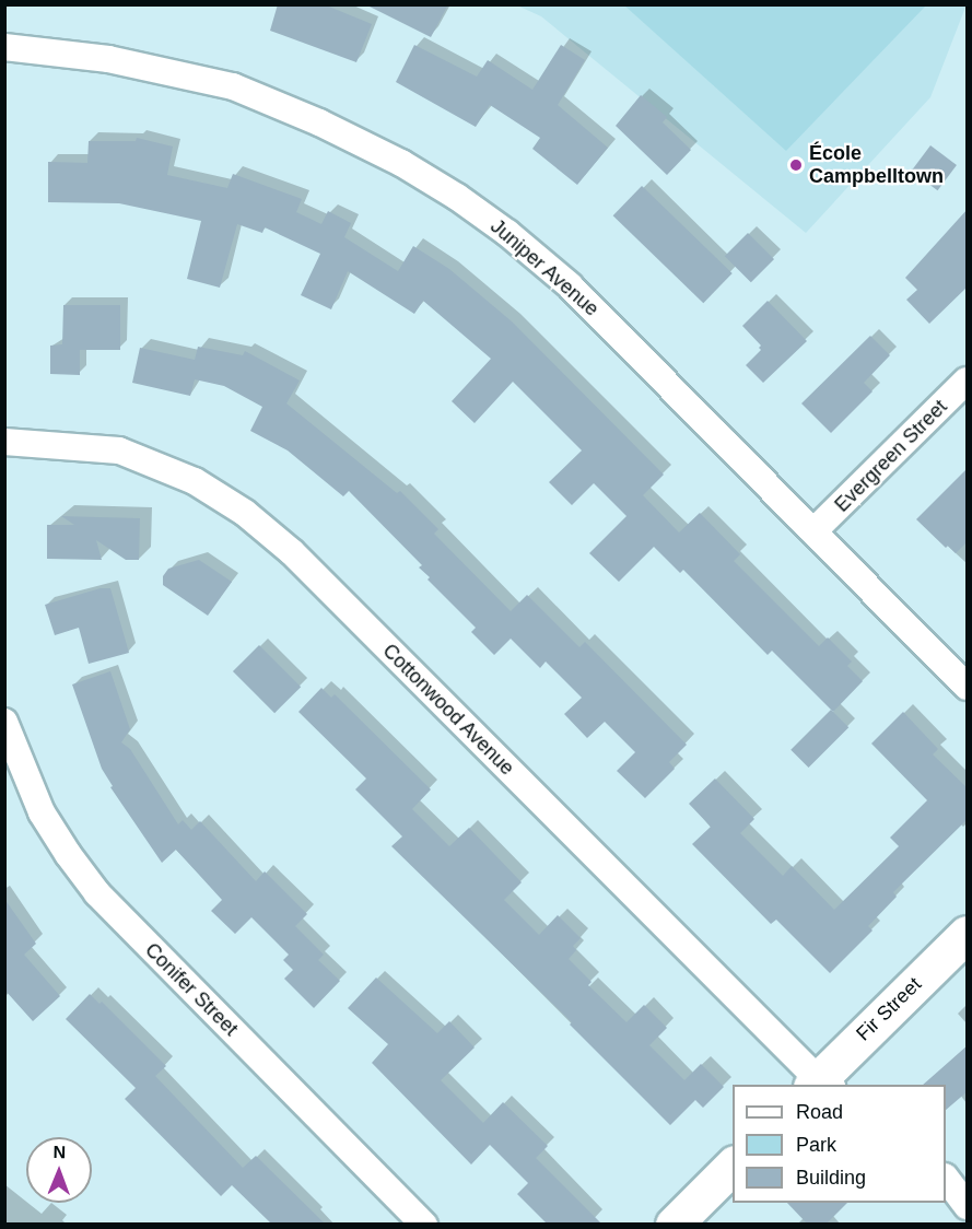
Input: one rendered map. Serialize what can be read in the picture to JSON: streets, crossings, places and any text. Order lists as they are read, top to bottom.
{
  "streets": {
    "street": [
      "Juniper Avenue",
      "Evergreen Street",
      "Cottonwood Avenue",
      "Conifer Street",
      "Fir Street"
    ]
  },
  "crossings": [
    ["Juniper Avenue", "Evergreen Street"],
    ["Cottonwood Avenue", "Fir Street"]
  ],
  "places": ["École Campbelltown"],
  "legend": ["Road", "Park", "Building"],
  "north": "top"
}
